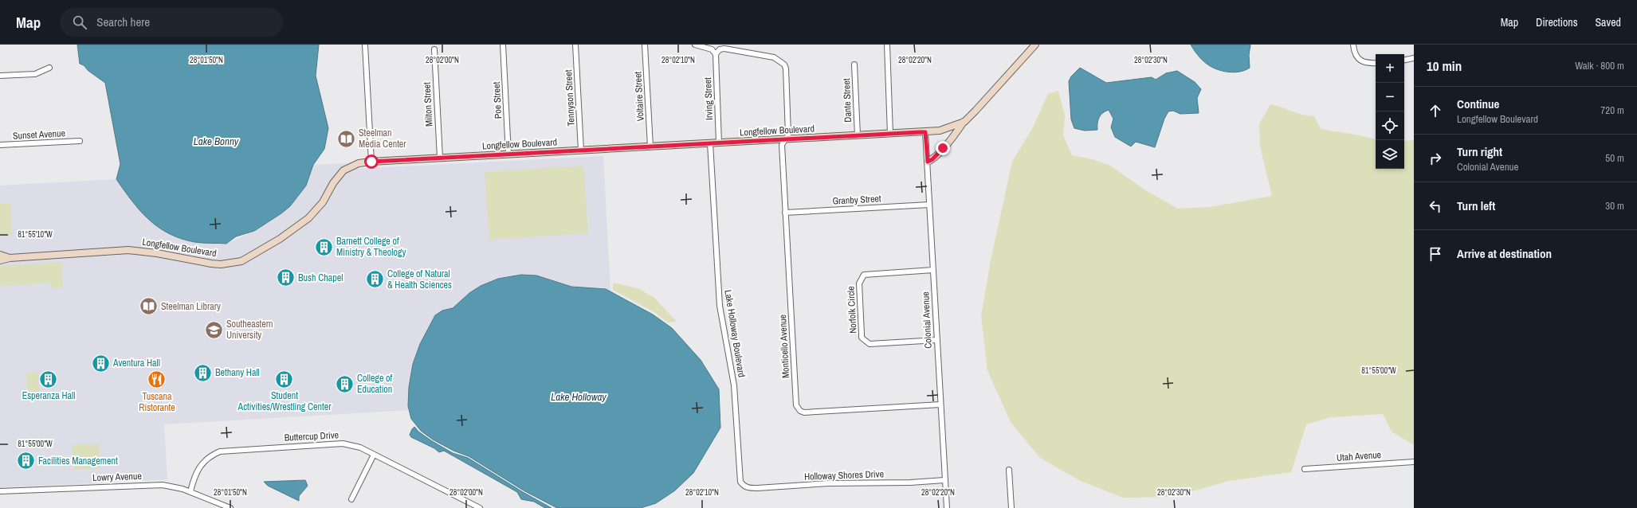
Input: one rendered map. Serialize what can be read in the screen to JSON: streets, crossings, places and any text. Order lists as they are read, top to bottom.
{
  "streets": {
    "street": [
      "Voltaire Street",
      "Tennyson Street",
      "Irving Street",
      "Poe Street",
      "Dante Street",
      "Milton Street",
      "Longfellow Boulevard",
      "Sunset Avenue",
      "Granby Street",
      "Norfolk Circle",
      "Colonial Avenue",
      "Lake Holloway Boulevard",
      "Monticello Avenue",
      "Buttercup Drive",
      "Utah Avenue",
      "Holloway Shores Drive",
      "Lowry Avenue"
    ]
  },
  "crossings": [
    ["Voltaire Street", "Longfellow Boulevard"],
    ["Tennyson Street", "Longfellow Boulevard"],
    ["Irving Street", "Longfellow Boulevard"],
    ["Irving Street", "Monticello Avenue"],
    ["Poe Street", "Longfellow Boulevard"],
    ["Dante Street", "Longfellow Boulevard"],
    ["Milton Street", "Longfellow Boulevard"],
    ["Longfellow Boulevard", "Colonial Avenue"],
    ["Longfellow Boulevard", "Lake Holloway Boulevard"],
    ["Longfellow Boulevard", "Monticello Avenue"],
    ["Granby Street", "Colonial Avenue"],
    ["Granby Street", "Monticello Avenue"],
    ["Norfolk Circle", "Colonial Avenue"],
    ["Colonial Avenue", "Monticello Avenue"],
    ["Colonial Avenue", "Holloway Shores Drive"],
    ["Lake Holloway Boulevard", "Holloway Shores Drive"],
    ["Buttercup Drive", "Lowry Avenue"]
  ],
  "water": ["Lake Bonny", "Lake Holloway"],
  "places": {
    "library": ["Steelman Media Center", "Steelman Library"],
    "building": [
      "Barnett College of Ministry & Theology",
      "Bush Chapel",
      "College of Natural & Health Sciences",
      "Aventura Hall",
      "Bethany Hall",
      "Esperanza Hall",
      "Student Activities/Wrestling Center",
      "College of Education",
      "Facilities Management"
    ],
    "school or university": ["Southeastern University"],
    "restaurant": ["Tuscana Ristorante"]
  },
  "page": {
    "header": "Map",
    "search": "Search here",
    "nav": ["Map", "Directions", "Saved"],
    "heading": ["10 min", "Walk · 800 m"],
    "map_buttons": ["+", "−"],
    "list": [
      ["Continue", "Longfellow Boulevard", "720 m"],
      ["Turn right", "Colonial Avenue", "50 m"],
      ["Turn left", "30 m"],
      "Arrive at destination"
    ]
  },
  "coordinates": [
    "28°01'50\"N",
    "28°02'00\"N",
    "28°02'10\"N",
    "28°02'20\"N",
    "28°02'30\"N",
    "81°55'10\"W",
    "81°55'00\"W"
  ]
}
